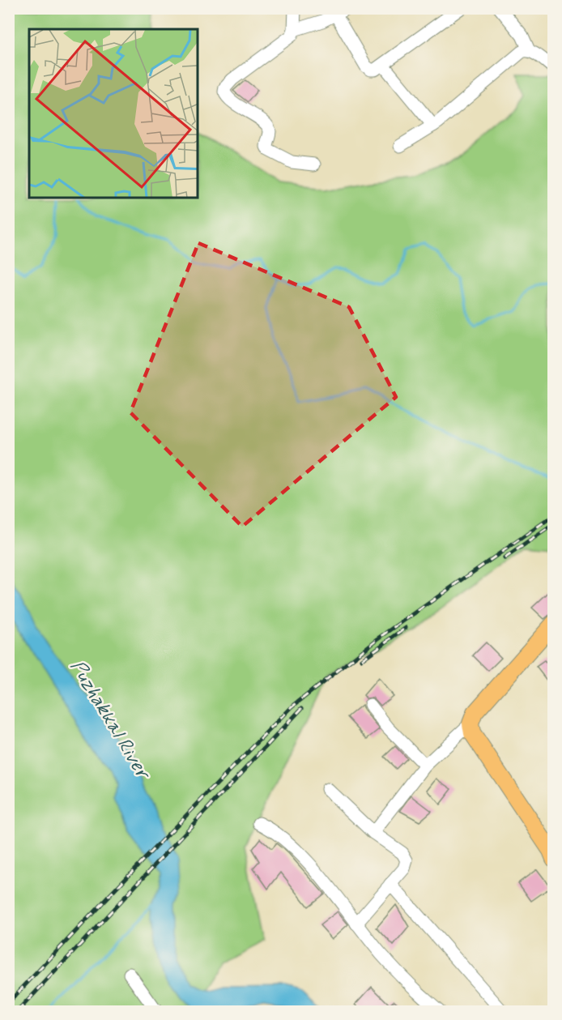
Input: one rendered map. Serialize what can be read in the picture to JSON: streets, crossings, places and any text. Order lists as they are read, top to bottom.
{
  "water": ["Puzhakkal River"]
}
